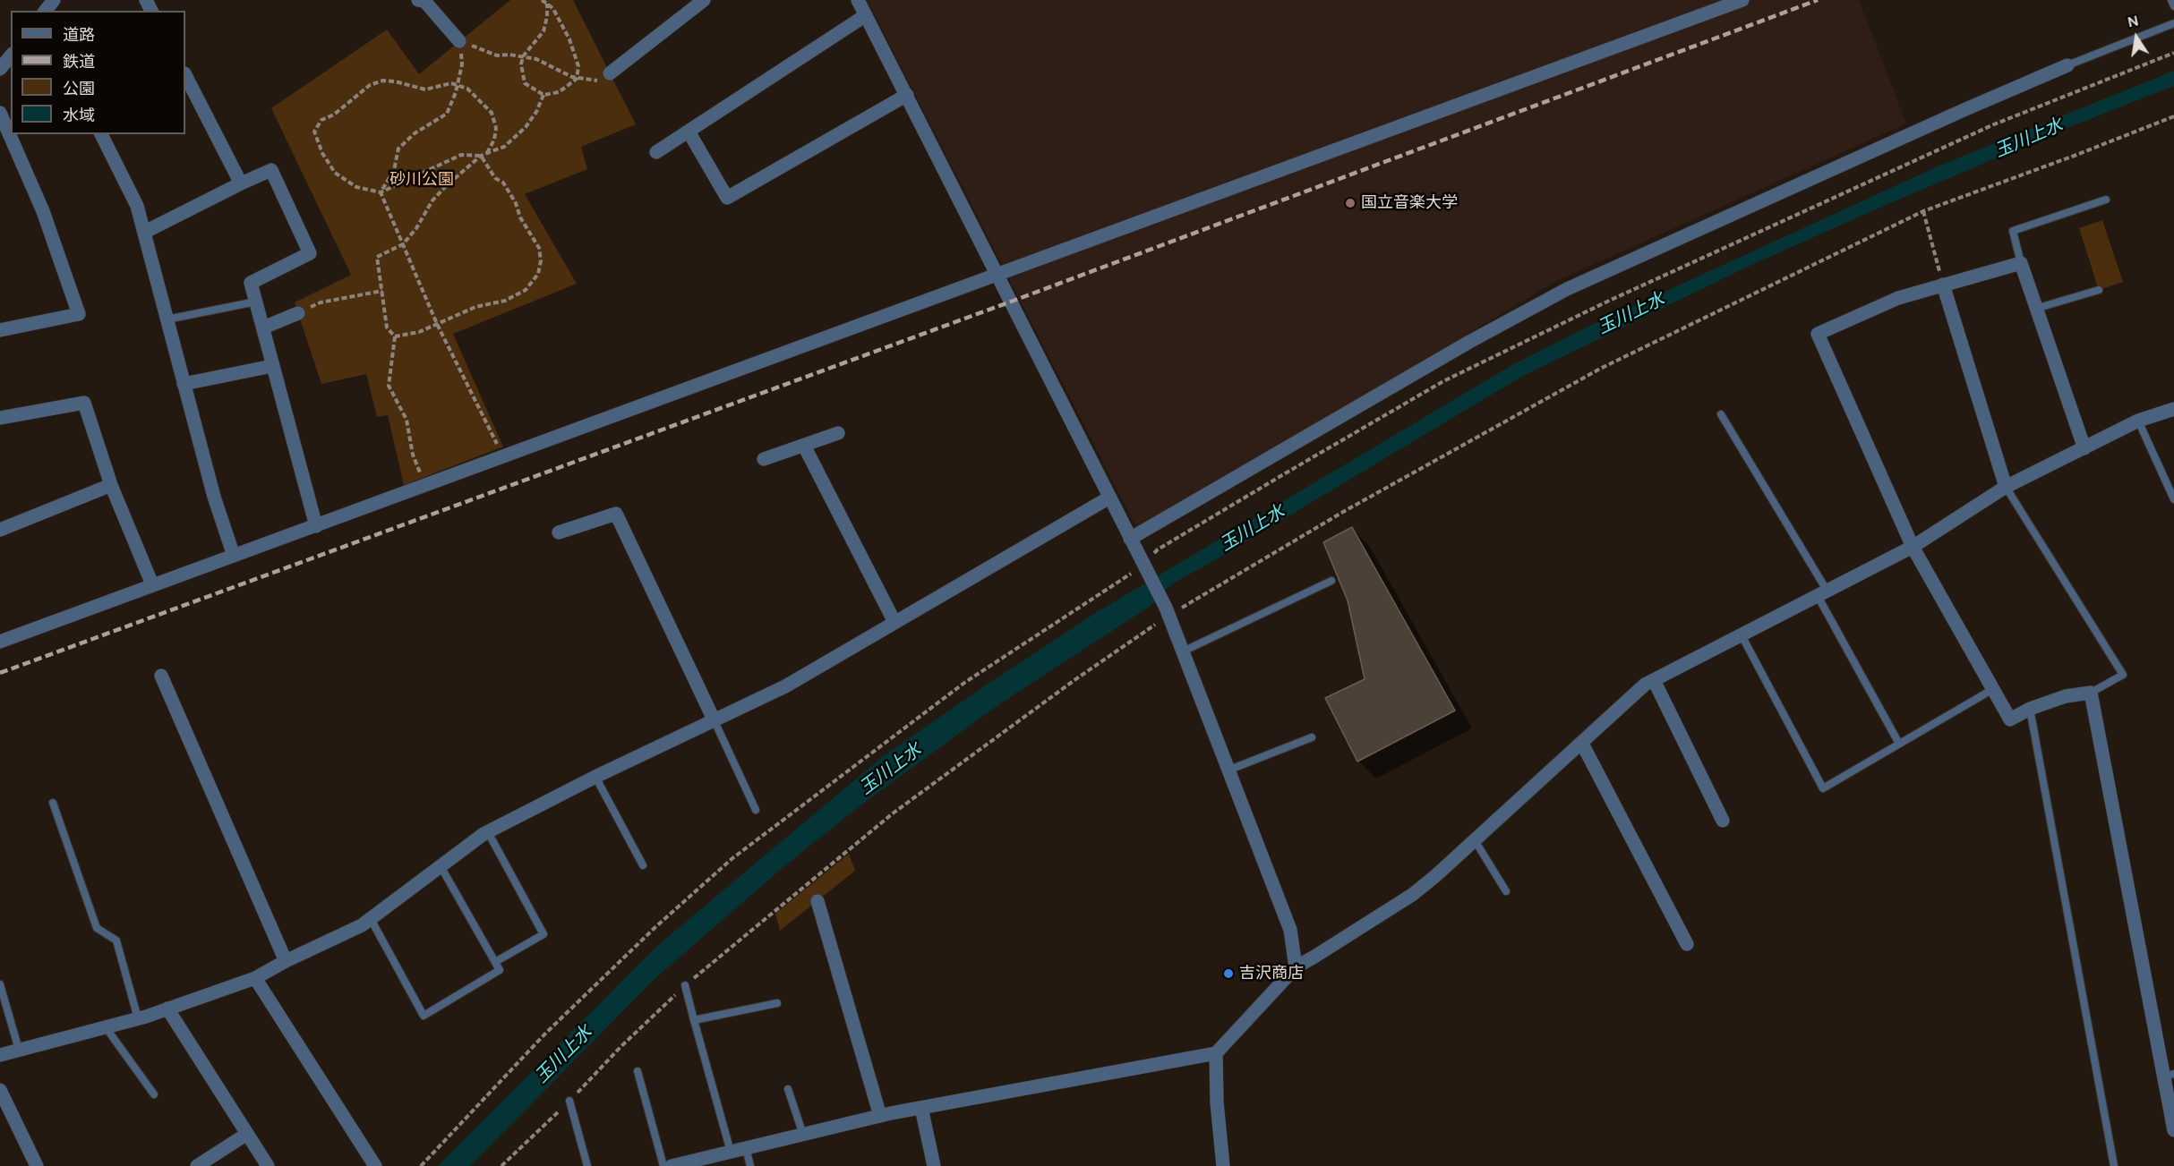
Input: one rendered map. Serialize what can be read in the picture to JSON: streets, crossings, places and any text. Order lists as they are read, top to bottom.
{
  "water": ["玉川上水"],
  "parks": ["砂川公園"],
  "places": ["国立音楽大学", "吉沢商店"],
  "legend": [
    "道路",
    "鉄道",
    "公園",
    "水域"
  ],
  "north": "top"
}
